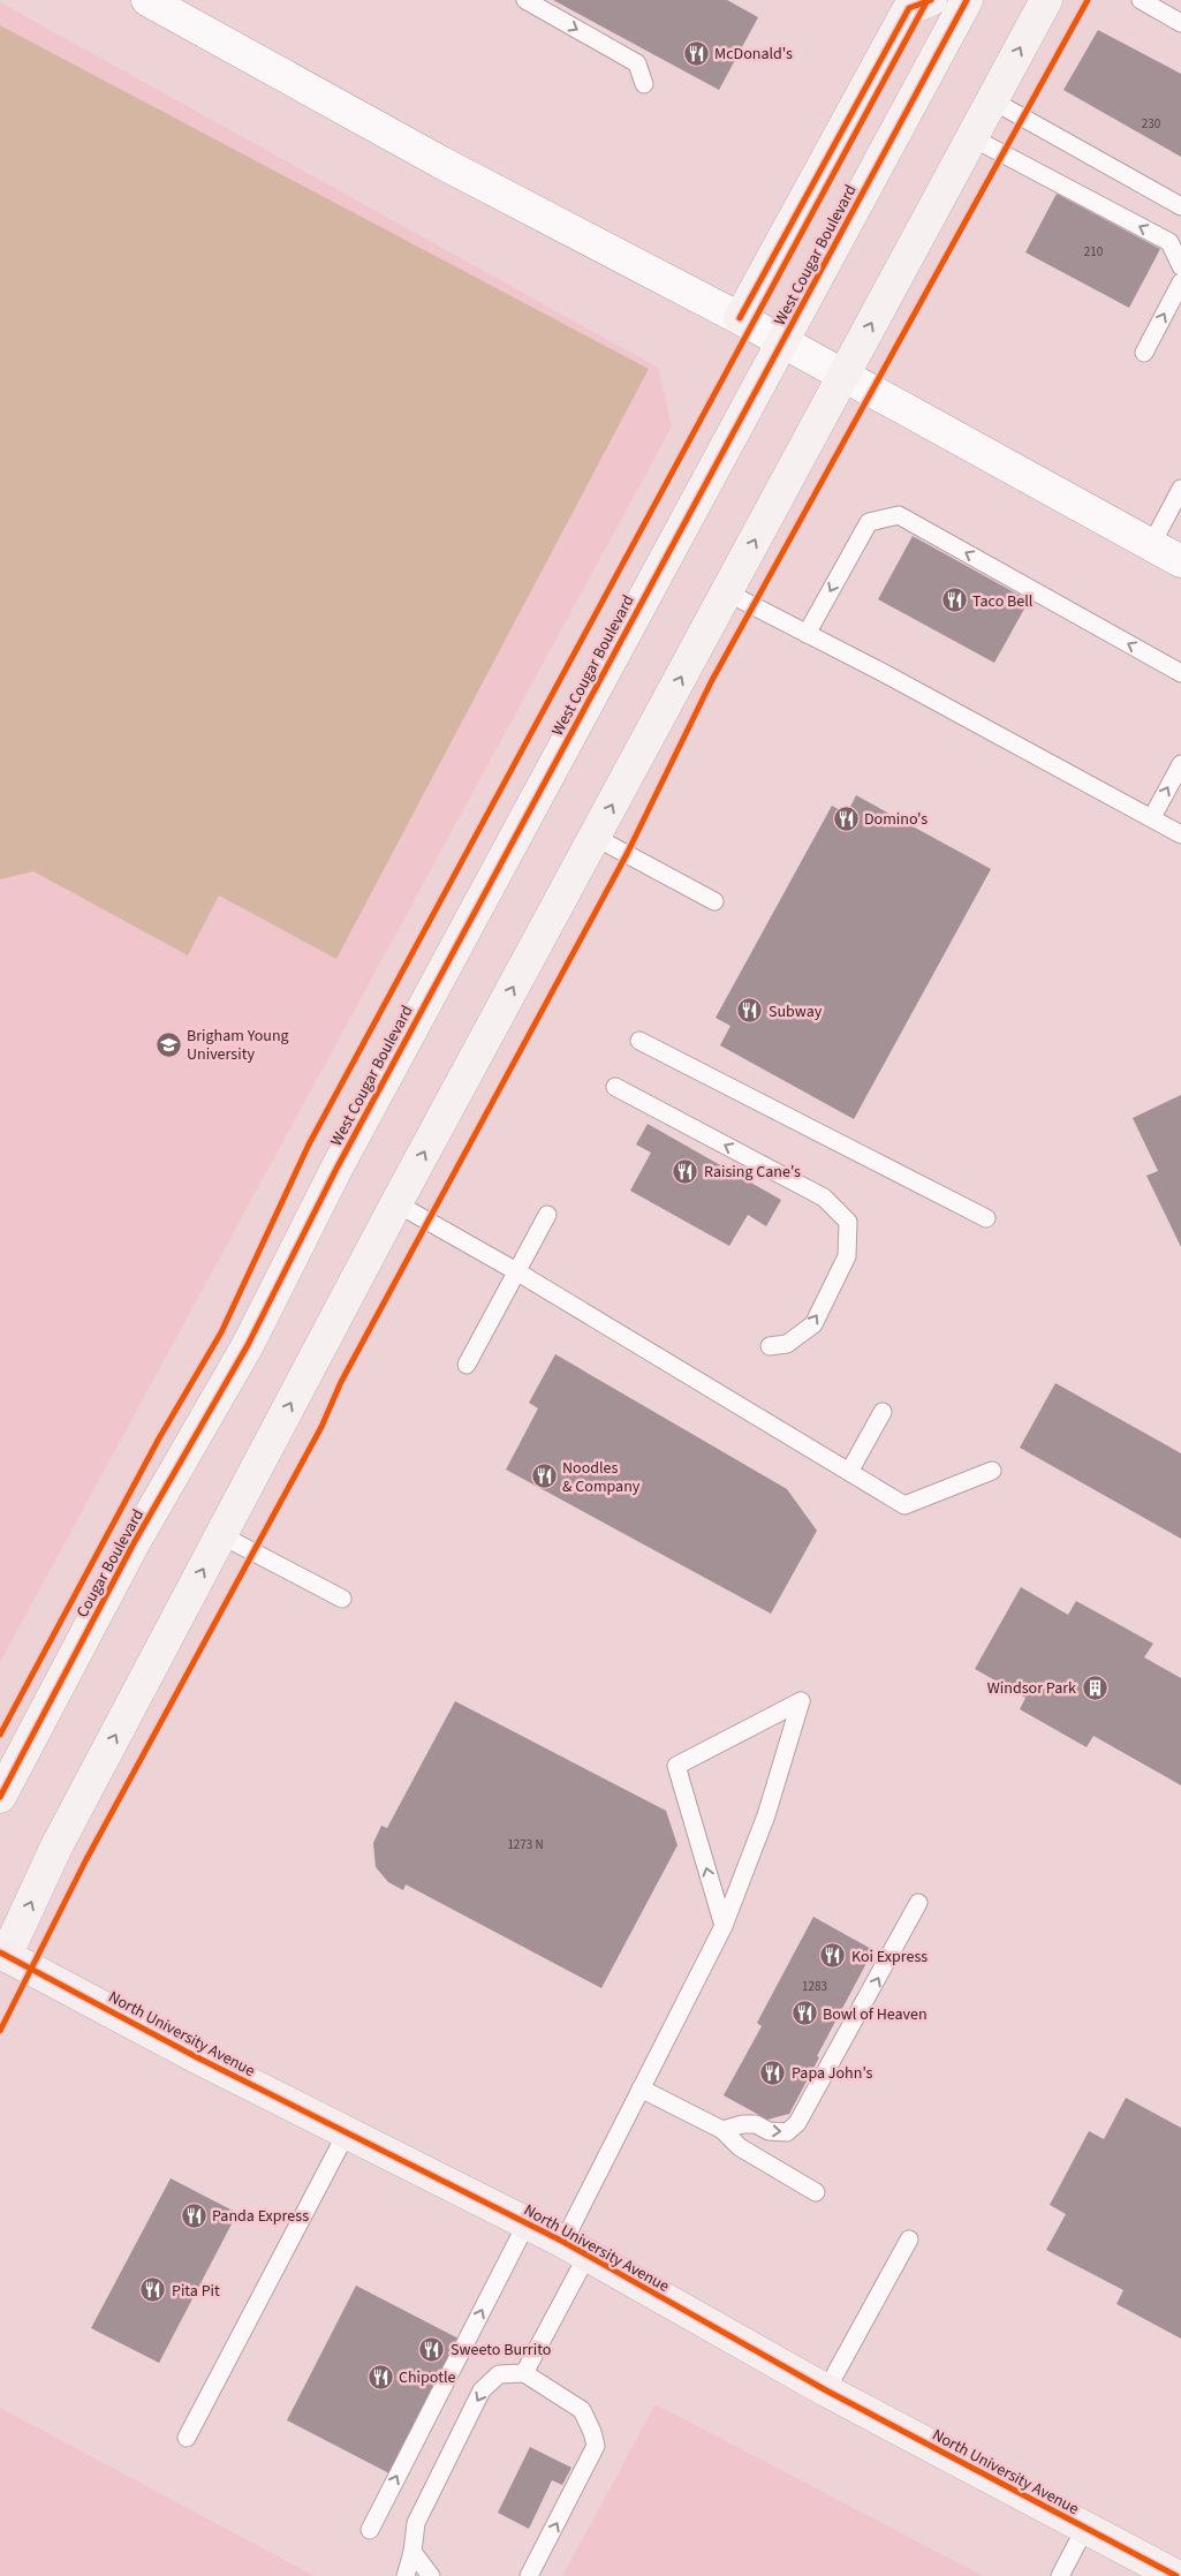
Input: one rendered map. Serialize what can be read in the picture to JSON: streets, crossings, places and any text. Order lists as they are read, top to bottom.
{
  "streets": {
    "highway": ["North University Avenue"],
    "main road": ["West Cougar Boulevard", "Cougar Boulevard"]
  },
  "crossings": [
    ["West Cougar Boulevard", "Cougar Boulevard"]
  ],
  "places": {
    "restaurant": [
      "McDonald's",
      "Taco Bell",
      "Domino's",
      "Subway",
      "Raising Cane's",
      "Noodles & Company",
      "Koi Express",
      "Bowl of Heaven",
      "Papa John's",
      "Panda Express",
      "Pita Pit",
      "Sweeto Burrito",
      "Chipotle"
    ],
    "school or university": ["Brigham Young University"],
    "building": ["Windsor Park"]
  },
  "house_numbers": [
    "230",
    "210",
    "1273 N",
    "1283"
  ]
}
